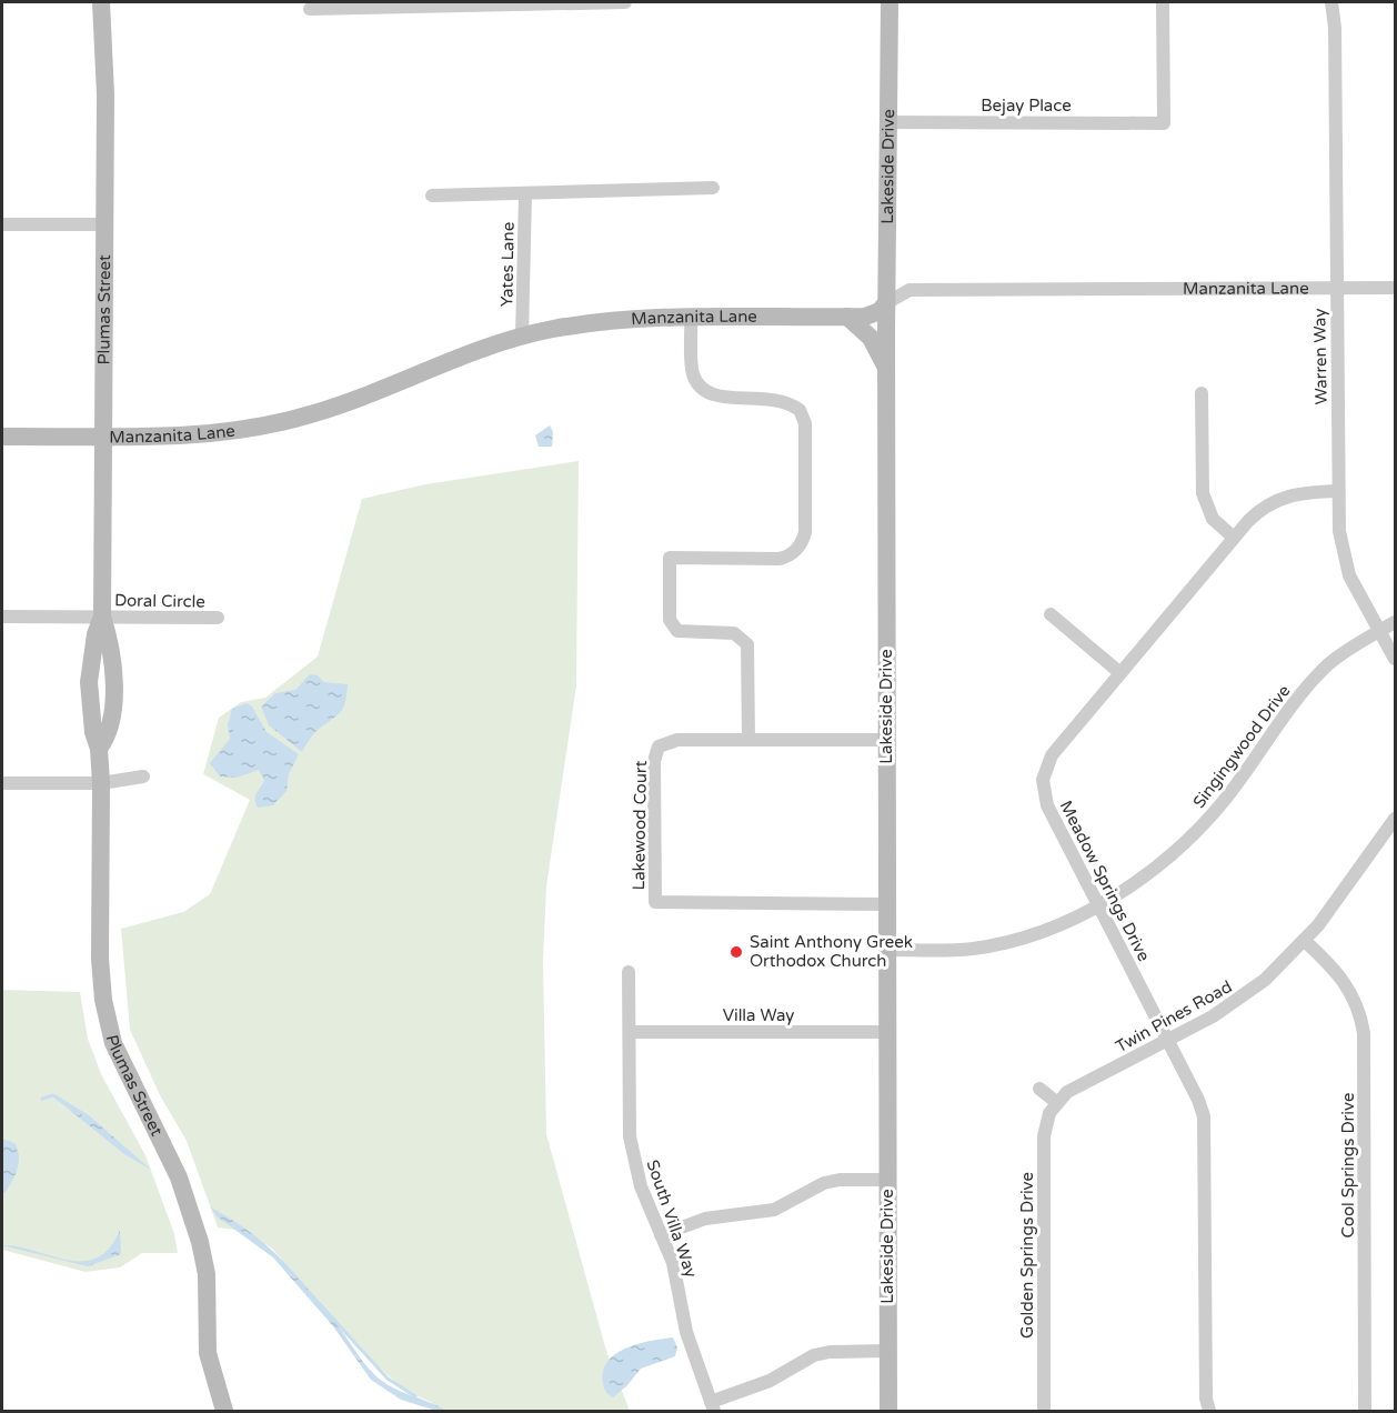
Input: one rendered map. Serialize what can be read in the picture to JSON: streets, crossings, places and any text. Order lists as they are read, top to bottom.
{
  "streets": {
    "street": [
      "Bejay Place",
      "Lakeside Drive",
      "Yates Lane",
      "Manzanita Lane",
      "Plumas Street",
      "Warren Way",
      "Doral Circle",
      "Singingwood Drive",
      "Lakewood Court",
      "Meadow Springs Drive",
      "Villa Way",
      "Twin Pines Road",
      "Cool Springs Drive",
      "South Villa Way",
      "Golden Springs Drive"
    ]
  },
  "crossings": [
    ["Bejay Place", "Lakeside Drive"],
    ["Lakeside Drive", "Manzanita Lane"],
    ["Lakeside Drive", "Singingwood Drive"],
    ["Lakeside Drive", "Lakewood Court"],
    ["Lakeside Drive", "Villa Way"],
    ["Yates Lane", "Manzanita Lane"],
    ["Manzanita Lane", "Plumas Street"],
    ["Manzanita Lane", "Warren Way"],
    ["Plumas Street", "Doral Circle"],
    ["Warren Way", "Singingwood Drive"],
    ["Warren Way", "Meadow Springs Drive"],
    ["Singingwood Drive", "Meadow Springs Drive"],
    ["Meadow Springs Drive", "Twin Pines Road"],
    ["Villa Way", "South Villa Way"],
    ["Twin Pines Road", "Cool Springs Drive"],
    ["Twin Pines Road", "Golden Springs Drive"]
  ],
  "places": ["Saint Anthony Greek Orthodox Church"]
}
